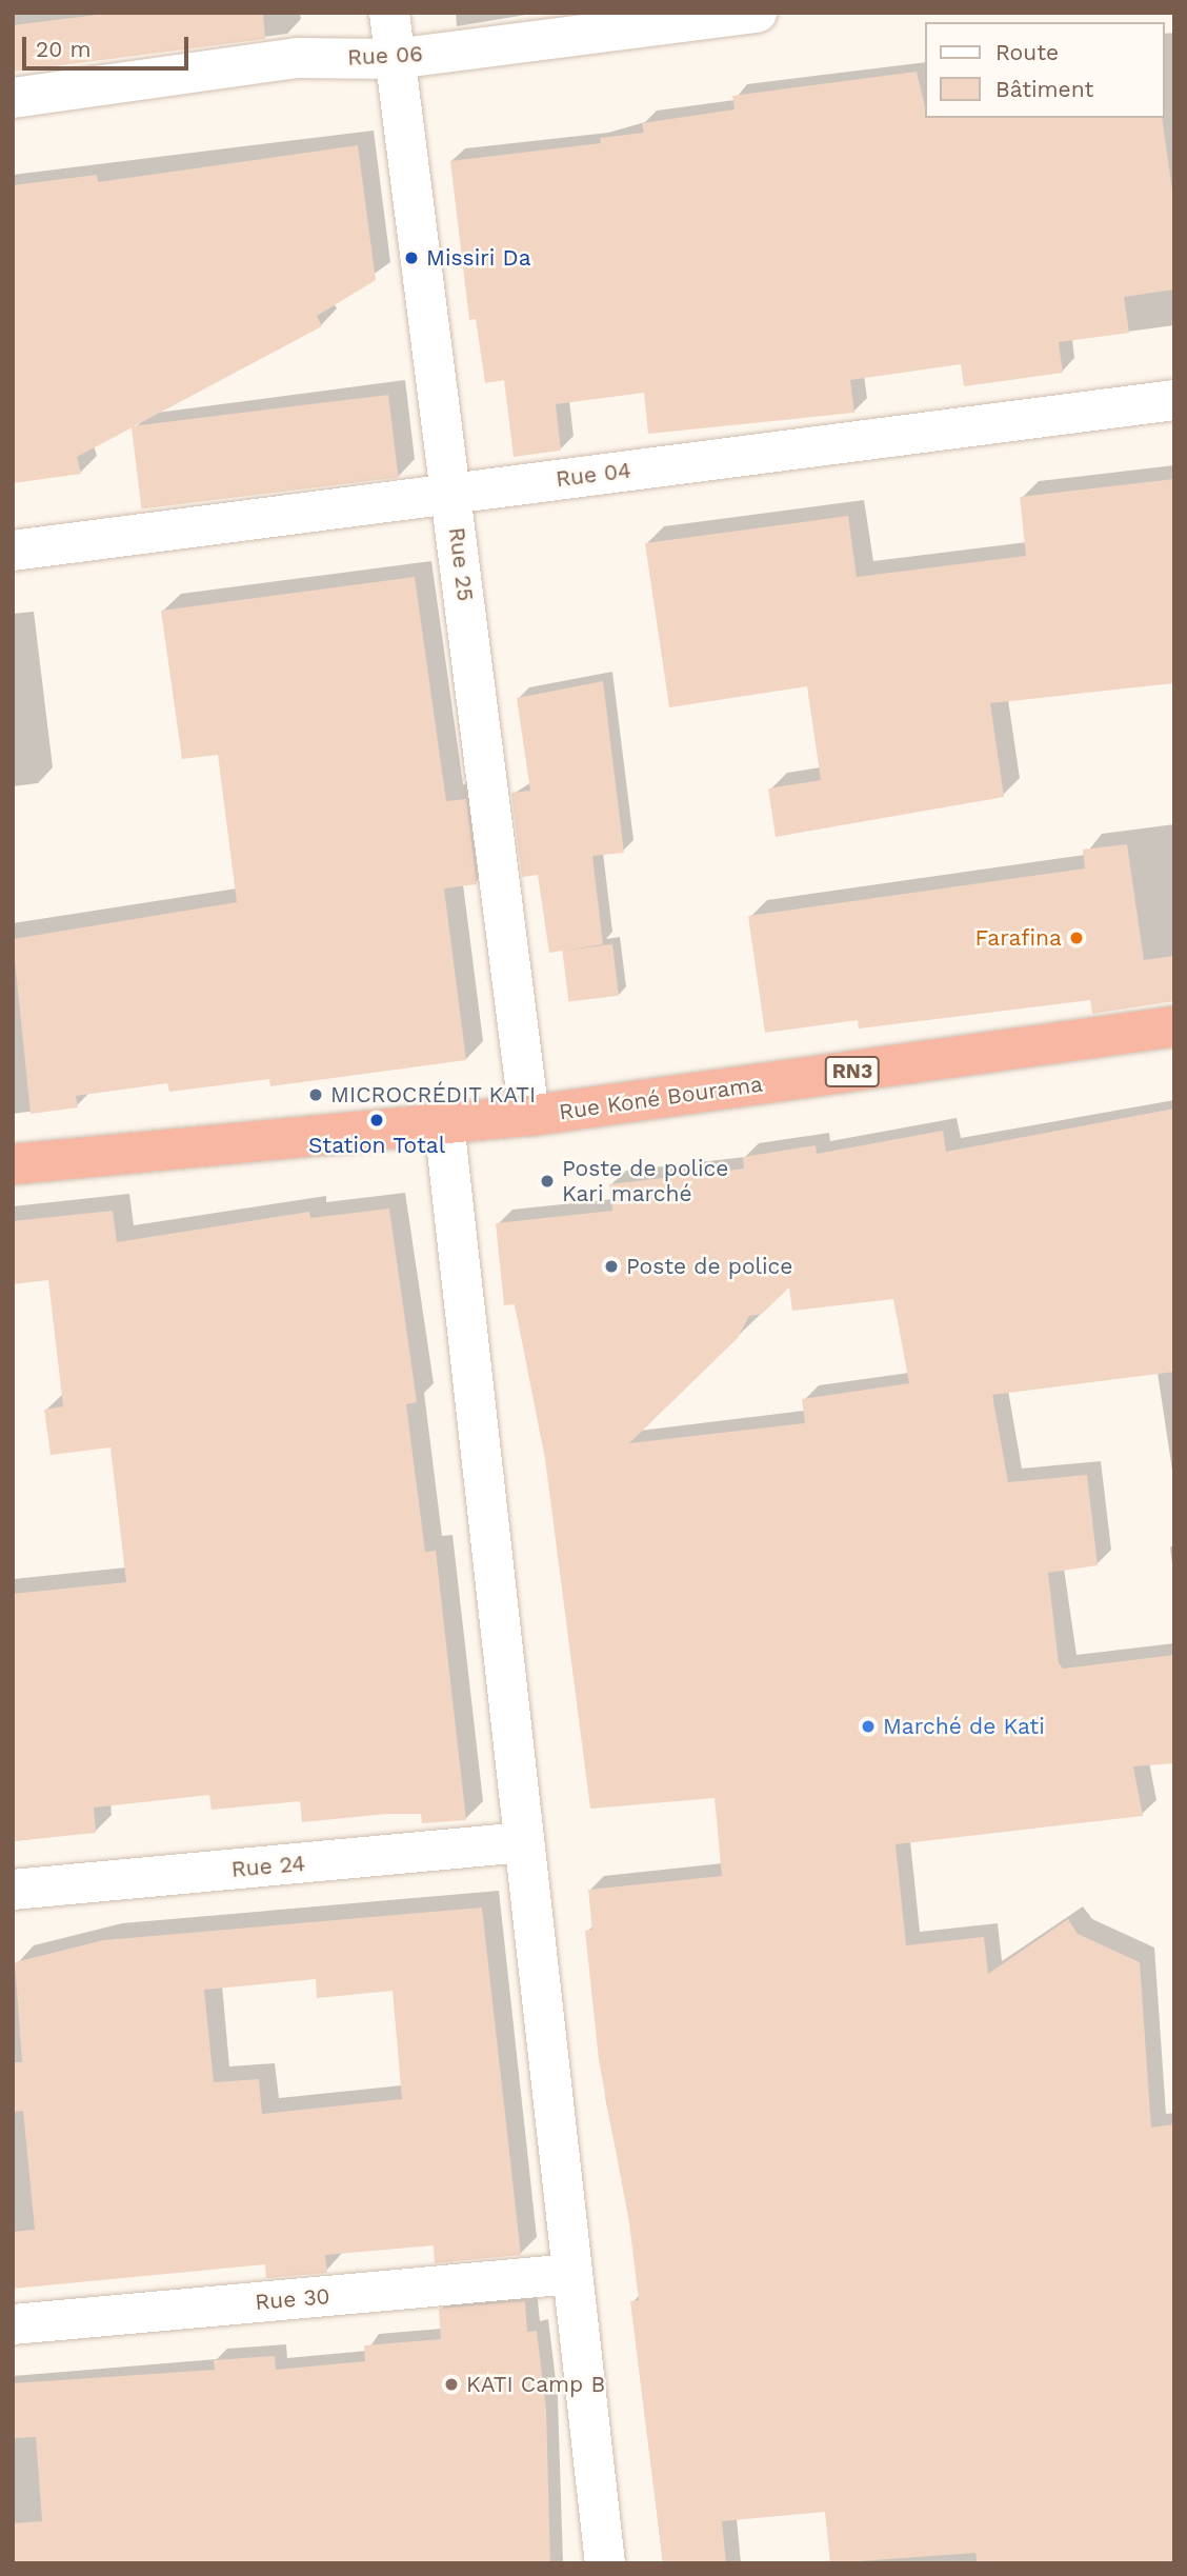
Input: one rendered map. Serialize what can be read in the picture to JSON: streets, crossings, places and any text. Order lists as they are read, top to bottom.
{
  "streets": {
    "highway": ["RN3", "Rue Koné Bourama"],
    "street": [
      "Rue 06",
      "Rue 04",
      "Rue 25",
      "Rue 24",
      "Rue 30"
    ]
  },
  "crossings": [
    ["Rue 06", "Rue 25"],
    ["Rue 04", "Rue 25"],
    ["Rue 25", "Rue Koné Bourama"]
  ],
  "places": [
    "Missiri Da",
    "Farafina",
    "MICROCRÉDIT KATI",
    "Station Total",
    "Poste de police Kari marché",
    "Poste de police",
    "Marché de Kati",
    "KATI Camp B"
  ],
  "legend": ["Route", "Bâtiment"],
  "scale_bar": "20 m"
}
